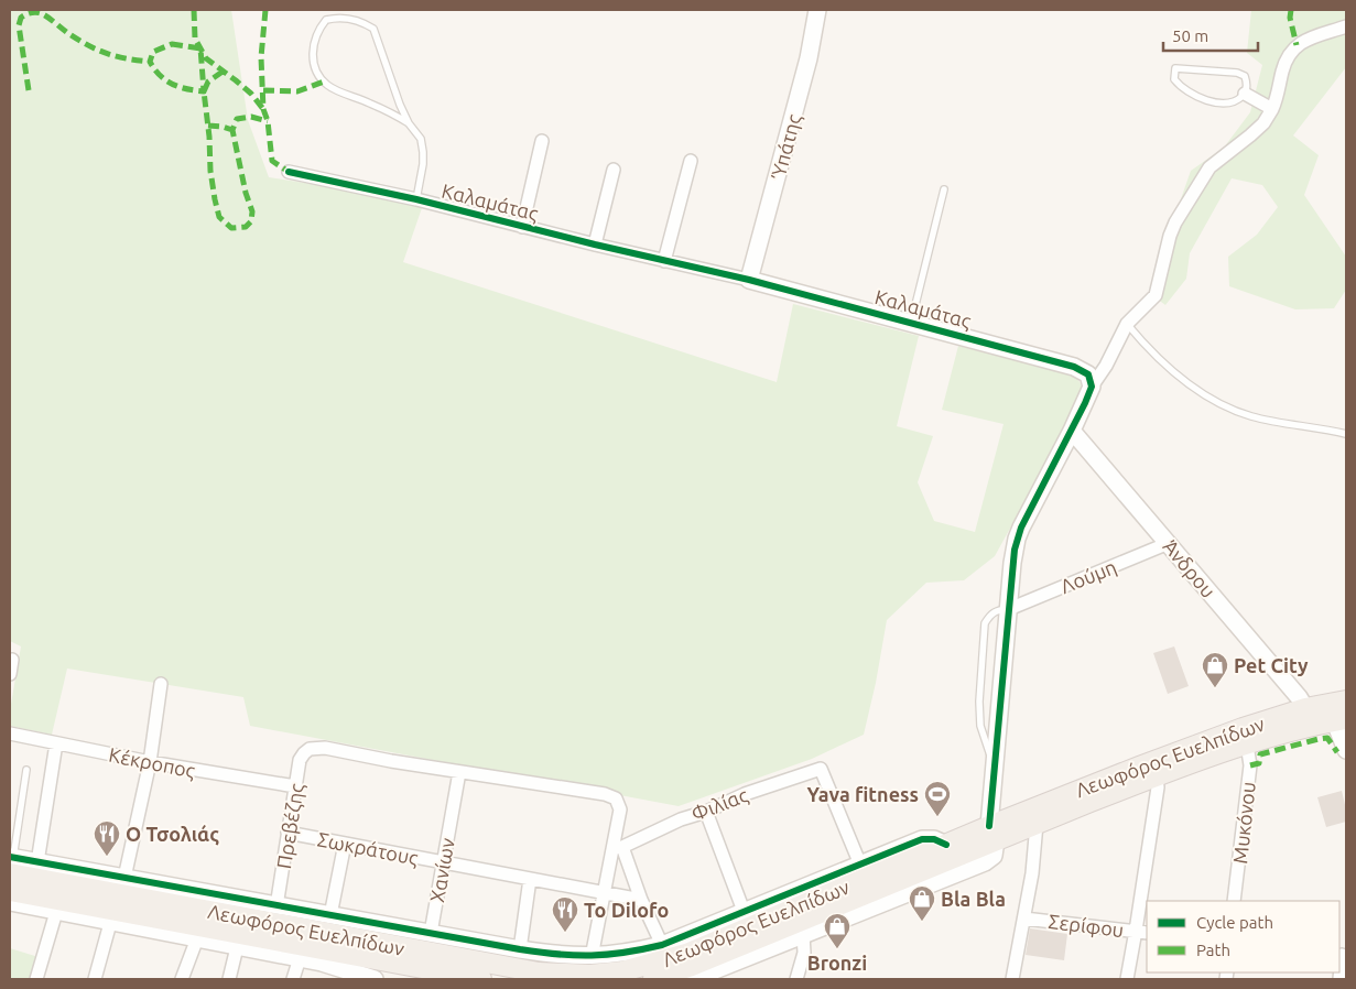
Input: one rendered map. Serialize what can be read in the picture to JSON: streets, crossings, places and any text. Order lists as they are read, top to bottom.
{
  "streets": {
    "main road": ["Λεωφόρος Ευελπίδων"],
    "street": [
      "Ύπάτης",
      "Καλαμάτας",
      "Άνδρου",
      "Λούμη",
      "Κέκροπος",
      "Φιλίας",
      "Μυκόνου",
      "Πρεβέζης",
      "Σωκράτους",
      "Χανίων",
      "Σερίφου"
    ]
  },
  "crossings": [
    ["Ύπάτης", "Καλαμάτας"],
    ["Άνδρου", "Λούμη"],
    ["Άνδρου", "Λεωφόρος Ευελπίδων"],
    ["Λεωφόρος Ευελπίδων", "Μυκόνου"],
    ["Λεωφόρος Ευελπίδων", "Χανίων"],
    ["Κέκροπος", "Πρεβέζης"],
    ["Πρεβέζης", "Σωκράτους"],
    ["Πρεβέζης", "Χανίων"],
    ["Σωκράτους", "Χανίων"]
  ],
  "places": {
    "shop": ["Pet City", "Bla Bla", "Bronzi"],
    "sports": ["Yava fitness"],
    "restaurant": ["Ο Τσολιάς", "To Dilofo"]
  },
  "legend": ["Cycle path", "Path"],
  "scale_bar": "50 m"
}
